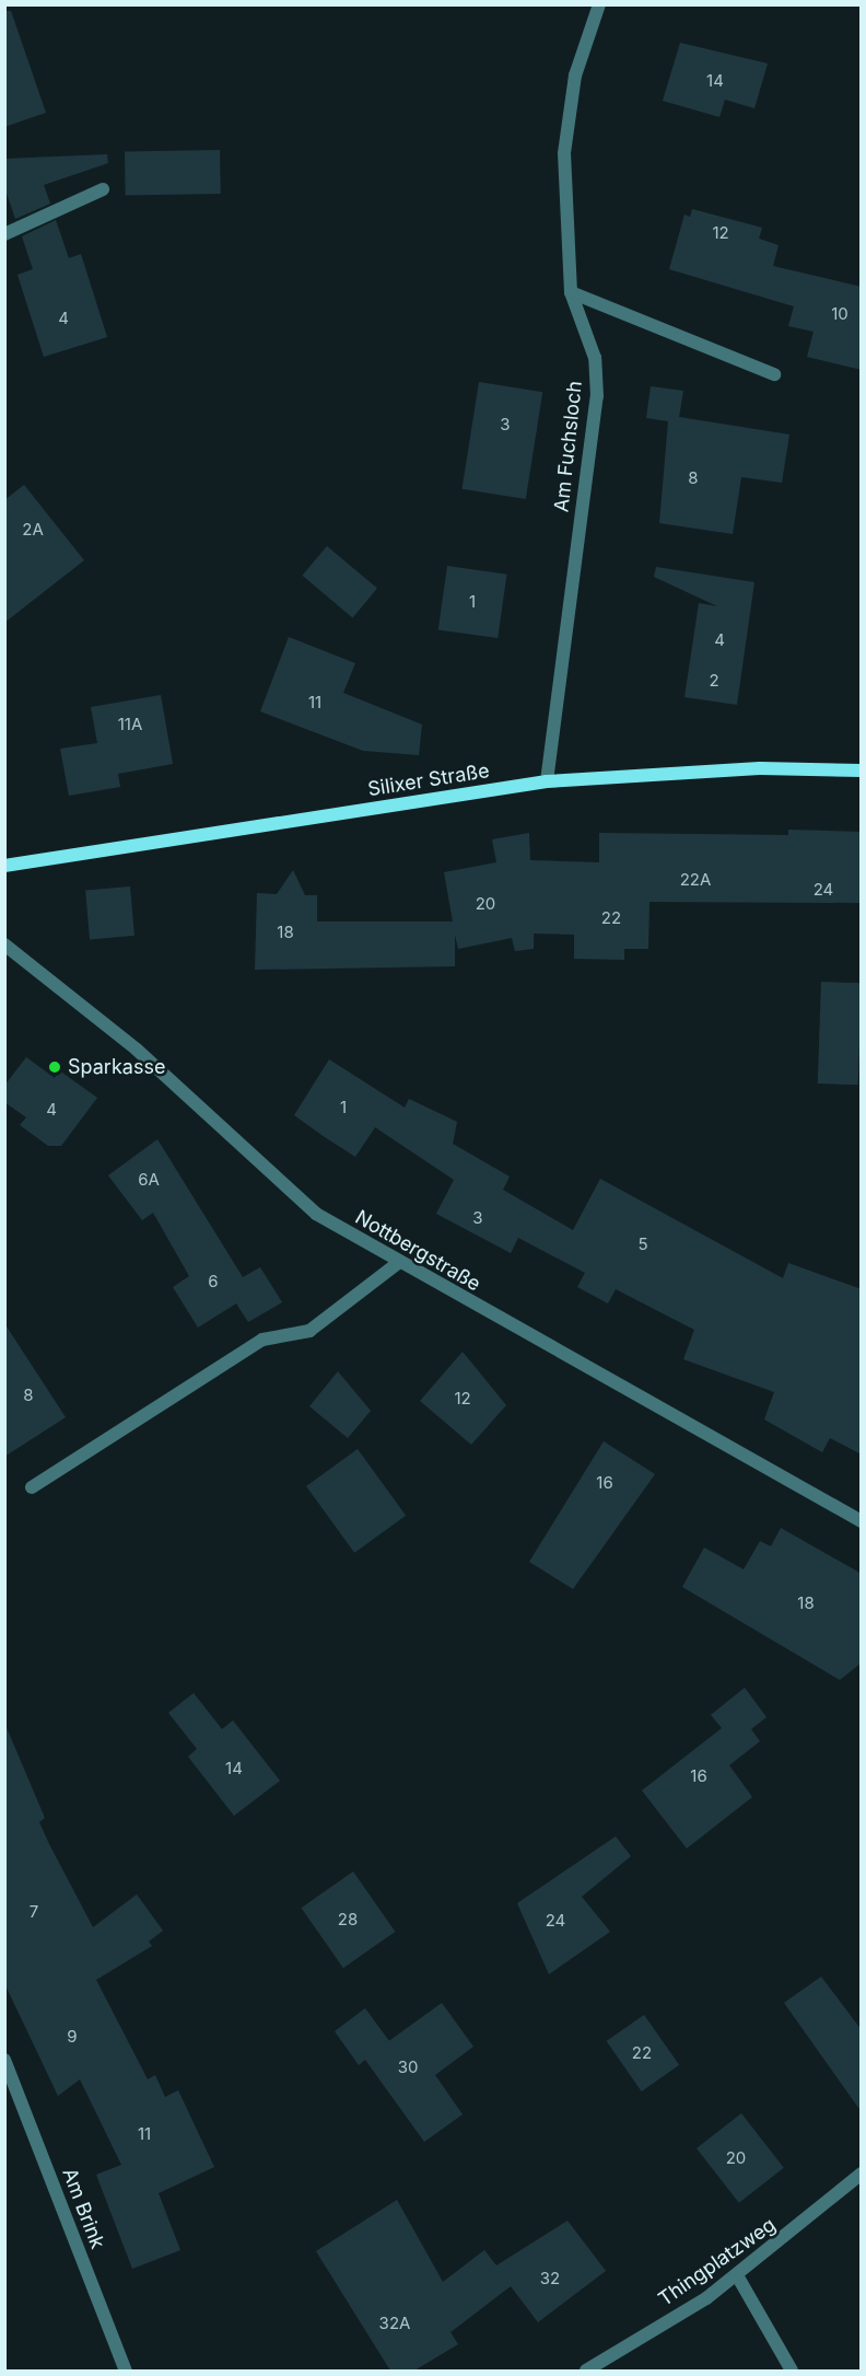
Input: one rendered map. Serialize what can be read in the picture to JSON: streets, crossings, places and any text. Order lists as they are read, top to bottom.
{
  "streets": {
    "street": [
      "Am Fuchsloch",
      "Silixer Straße",
      "Nottbergstraße",
      "Am Brink",
      "Thingplatzweg"
    ]
  },
  "crossings": [
    ["Am Fuchsloch", "Silixer Straße"]
  ],
  "places": ["Sparkasse"],
  "house_numbers": [
    "14",
    "12",
    "10",
    "4",
    "3",
    "8",
    "2A",
    "1",
    "4",
    "2",
    "11",
    "11A",
    "22A",
    "24",
    "20",
    "22",
    "18",
    "1",
    "4",
    "6A",
    "3",
    "5",
    "6",
    "8",
    "12",
    "16",
    "18",
    "14",
    "16",
    "7",
    "28",
    "24",
    "9",
    "22",
    "30",
    "11",
    "20",
    "32",
    "32A"
  ]
}
